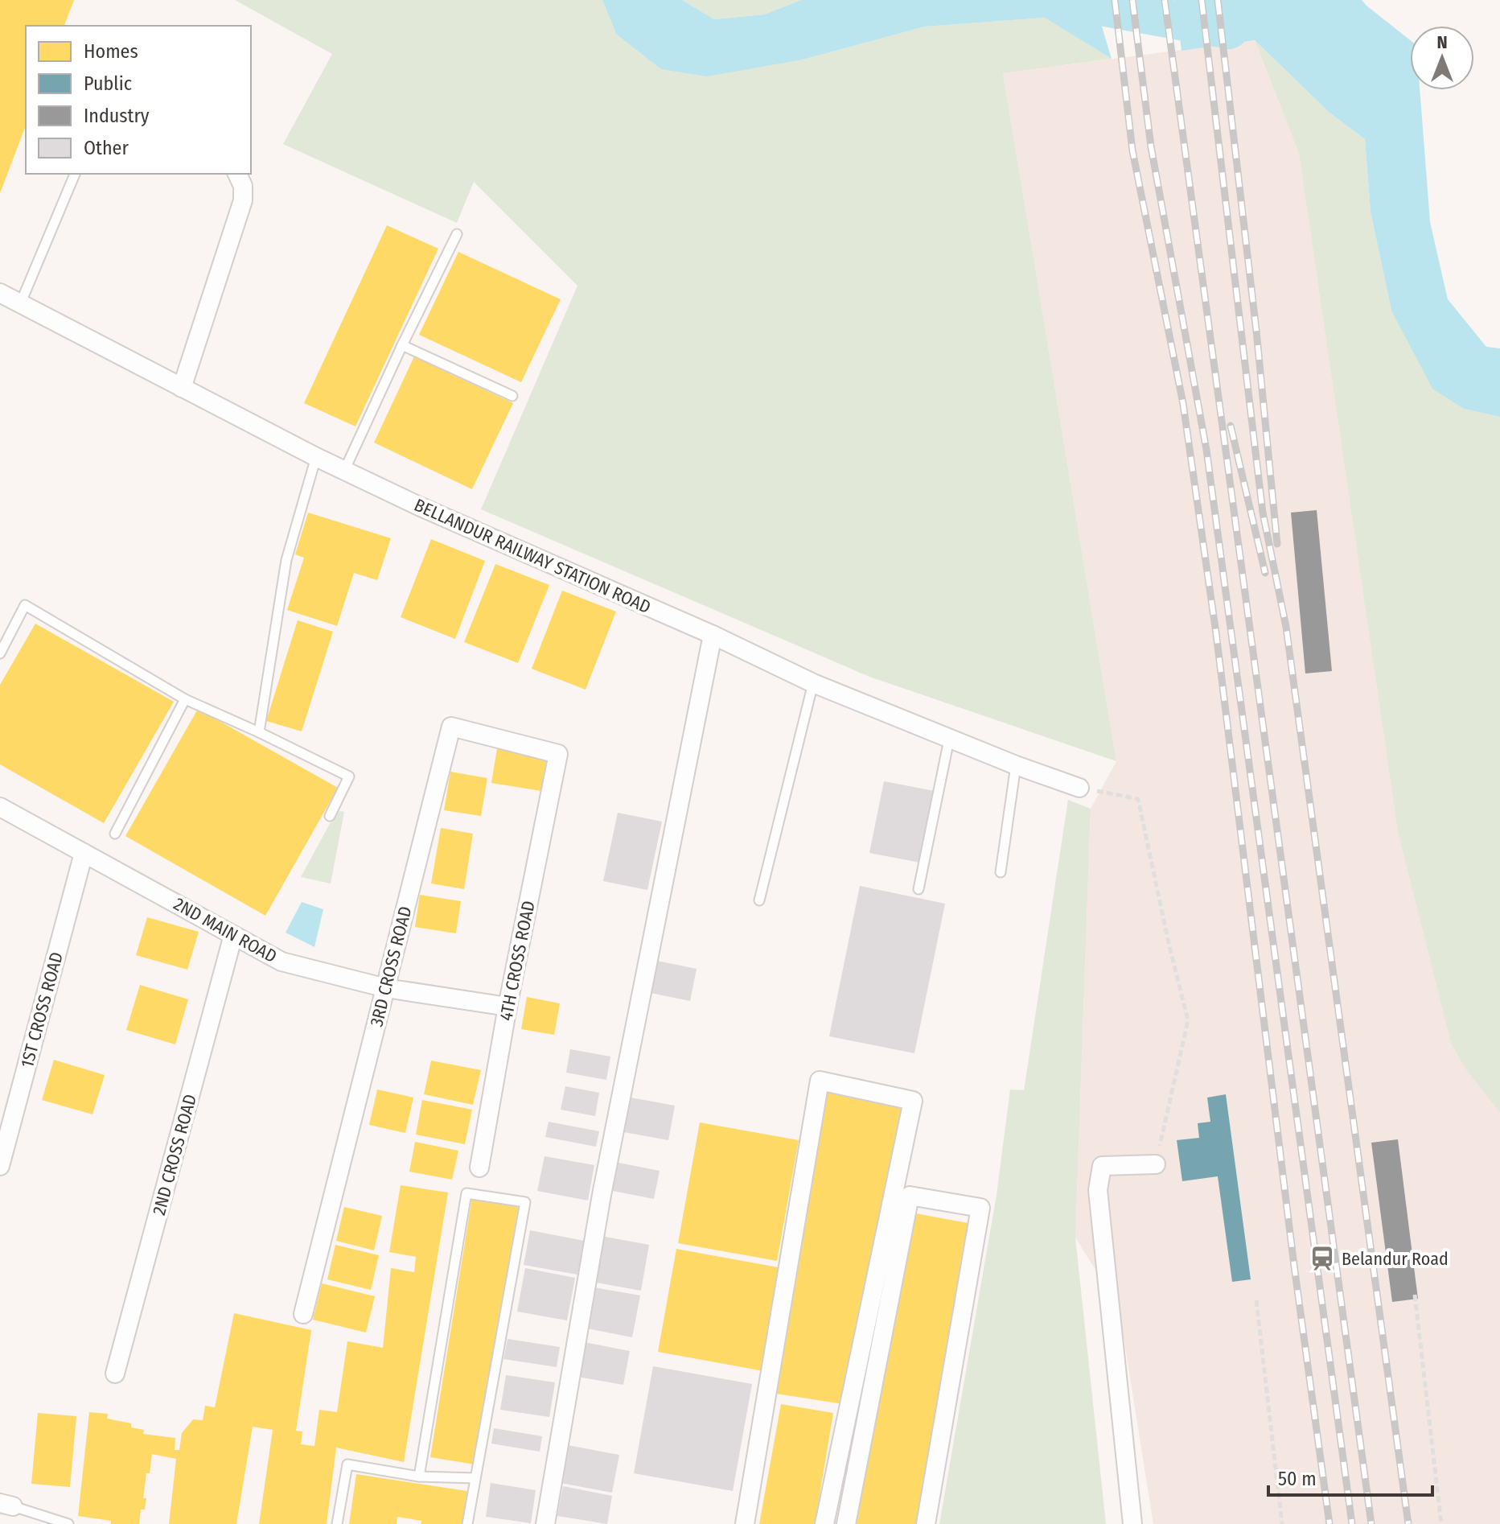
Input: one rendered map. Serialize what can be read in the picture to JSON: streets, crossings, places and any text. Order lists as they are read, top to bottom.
{
  "streets": {
    "street": [
      "BELLANDUR RAILWAY STATION ROAD",
      "2ND MAIN ROAD",
      "4TH CROSS ROAD",
      "3RD CROSS ROAD",
      "1ST CROSS ROAD",
      "2ND CROSS ROAD"
    ]
  },
  "crossings": [
    ["2ND MAIN ROAD", "4TH CROSS ROAD"],
    ["2ND MAIN ROAD", "3RD CROSS ROAD"],
    ["2ND MAIN ROAD", "1ST CROSS ROAD"],
    ["2ND MAIN ROAD", "2ND CROSS ROAD"],
    ["4TH CROSS ROAD", "3RD CROSS ROAD"]
  ],
  "places": {
    "station": ["Belandur Road"]
  },
  "legend": [
    "Homes",
    "Public",
    "Industry",
    "Other"
  ],
  "scale_bar": "50 m",
  "north": "top"
}
